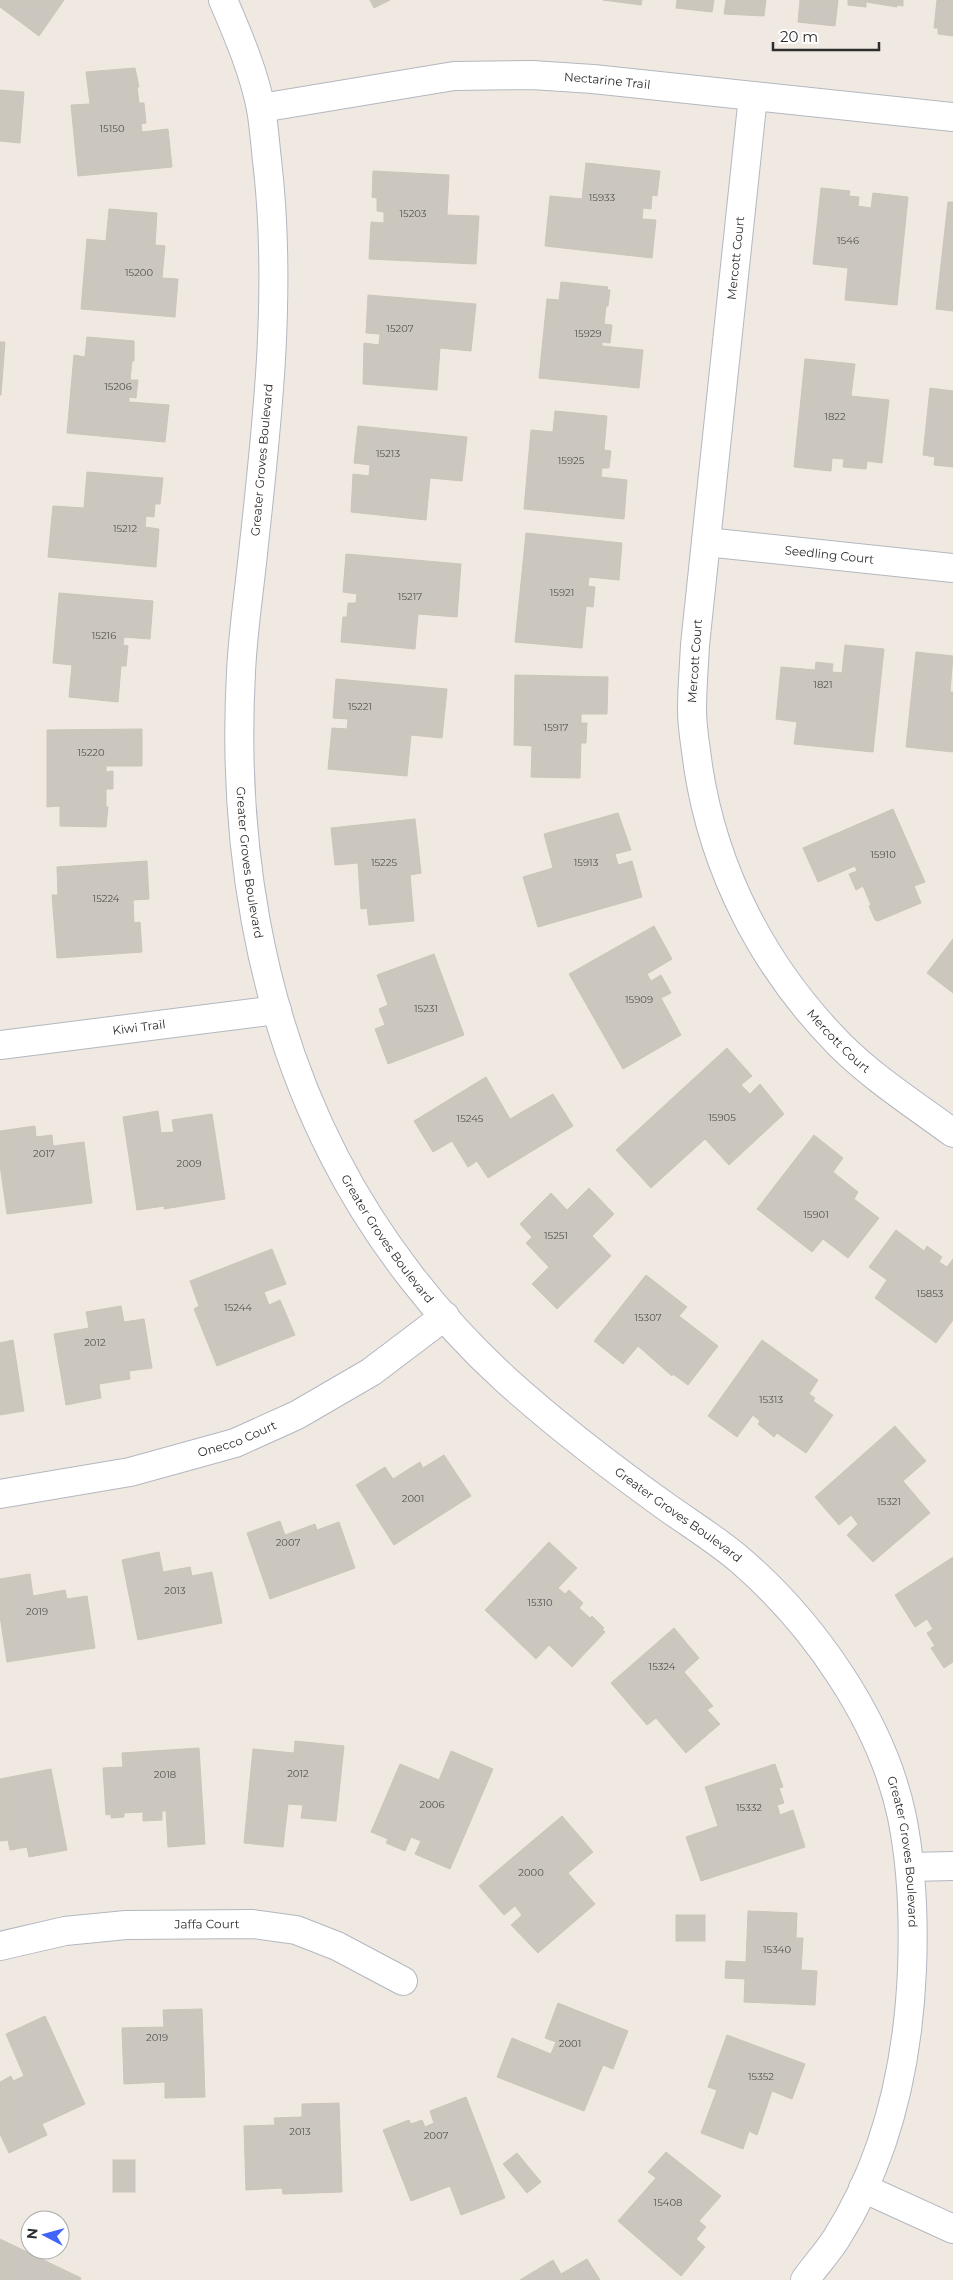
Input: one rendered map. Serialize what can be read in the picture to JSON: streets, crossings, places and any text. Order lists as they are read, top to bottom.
{
  "streets": {
    "street": [
      "Nectarine Trail",
      "Mercott Court",
      "Greater Groves Boulevard",
      "Seedling Court",
      "Kiwi Trail",
      "Onecco Court",
      "Jaffa Court"
    ]
  },
  "crossings": [
    ["Nectarine Trail", "Mercott Court"],
    ["Nectarine Trail", "Greater Groves Boulevard"],
    ["Mercott Court", "Seedling Court"],
    ["Greater Groves Boulevard", "Kiwi Trail"],
    ["Greater Groves Boulevard", "Onecco Court"]
  ],
  "house_numbers": [
    "15150",
    "15933",
    "15203",
    "1546",
    "15200",
    "15207",
    "15929",
    "15206",
    "1822",
    "15213",
    "15925",
    "15212",
    "15921",
    "15217",
    "15216",
    "1821",
    "15221",
    "15917",
    "15220",
    "15910",
    "15225",
    "15913",
    "15224",
    "15909",
    "15231",
    "15905",
    "15245",
    "2017",
    "2009",
    "15901",
    "15251",
    "15853",
    "15244",
    "15307",
    "2012",
    "15313",
    "2001",
    "15321",
    "2007",
    "2013",
    "15310",
    "2019",
    "15324",
    "2012",
    "2018",
    "2006",
    "15332",
    "2000",
    "15340",
    "2019",
    "2001",
    "15352",
    "2013",
    "2007",
    "15408"
  ],
  "scale_bar": "20 m",
  "north": "left"
}
